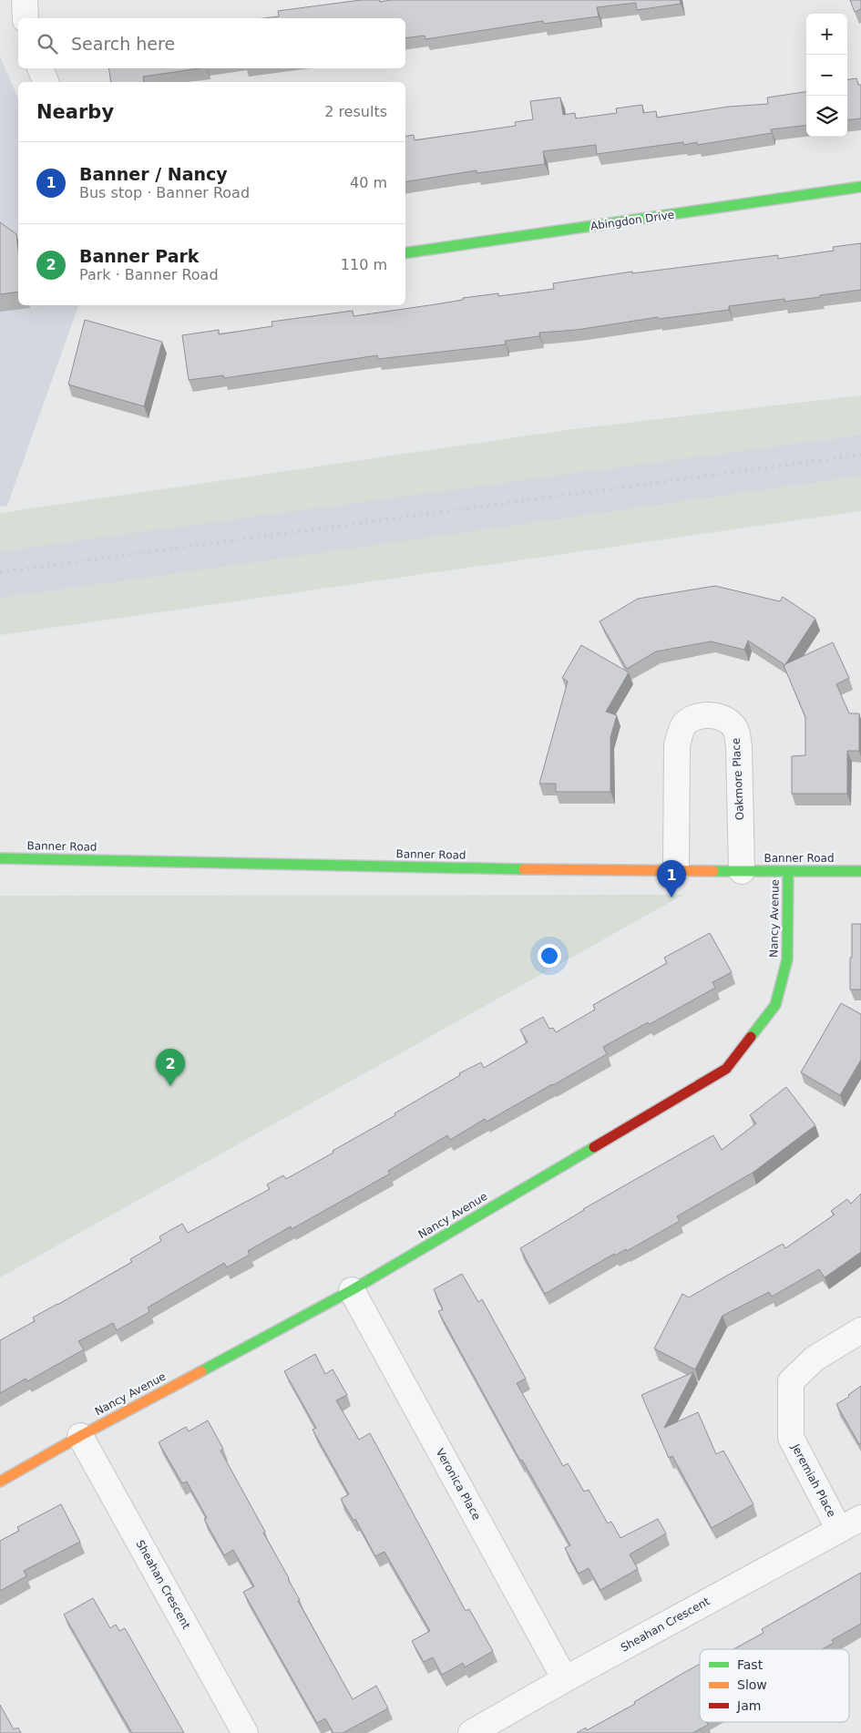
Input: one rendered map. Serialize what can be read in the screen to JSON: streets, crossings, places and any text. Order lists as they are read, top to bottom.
{
  "streets": {
    "street": [
      "Abingdon Drive",
      "Oakmore Place",
      "Banner Road",
      "Nancy Avenue",
      "Jeremiah Place",
      "Veronica Place",
      "Sheahan Crescent"
    ]
  },
  "crossings": [
    ["Oakmore Place", "Banner Road"],
    ["Banner Road", "Nancy Avenue"],
    ["Nancy Avenue", "Veronica Place"],
    ["Nancy Avenue", "Sheahan Crescent"],
    ["Jeremiah Place", "Sheahan Crescent"],
    ["Veronica Place", "Sheahan Crescent"]
  ],
  "legend": ["Fast", "Slow", "Jam"],
  "page": {
    "map_buttons": ["+", "−"],
    "search": "Search here",
    "heading": ["Nearby", "2 results"],
    "list": [
      {
        "mark": "1",
        "name": "Banner / Nancy",
        "note": "Bus stop · Banner Road",
        "value": "40 m"
      },
      {
        "mark": "2",
        "name": "Banner Park",
        "note": "Park · Banner Road",
        "value": "110 m"
      }
    ],
    "pins": ["1", "2"]
  }
}
